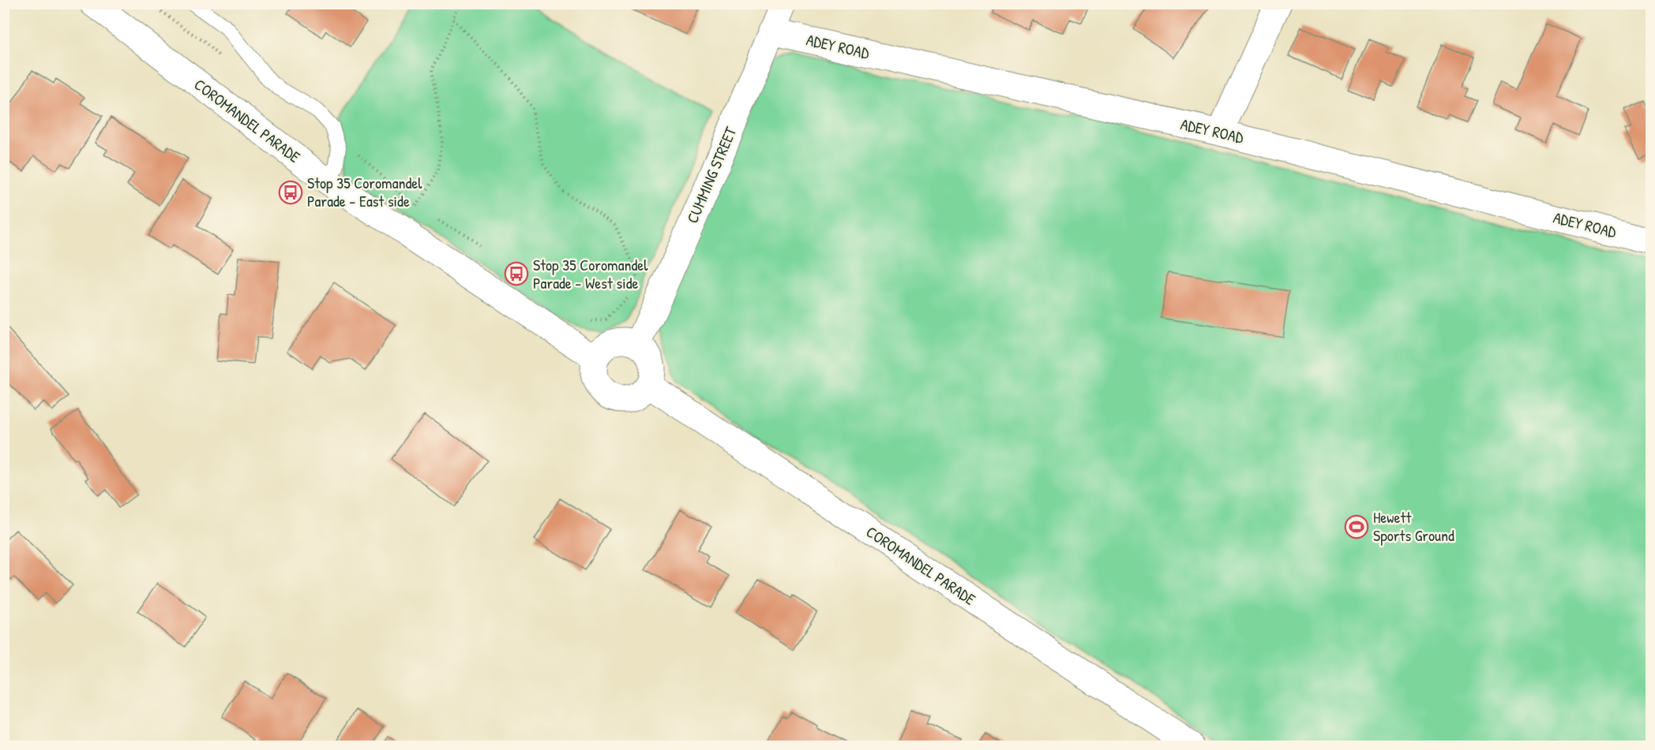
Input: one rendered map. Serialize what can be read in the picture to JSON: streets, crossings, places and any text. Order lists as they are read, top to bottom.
{
  "streets": {
    "street": ["ADEY ROAD", "COROMANDEL PARADE", "CUMMING STREET"]
  },
  "crossings": [
    ["ADEY ROAD", "CUMMING STREET"],
    ["COROMANDEL PARADE", "CUMMING STREET"]
  ],
  "places": {
    "bus stop": ["Stop 35 Coromandel Parade - East side", "Stop 35 Coromandel Parade - West side"],
    "sports": ["Hewett Sports Ground"]
  }
}
